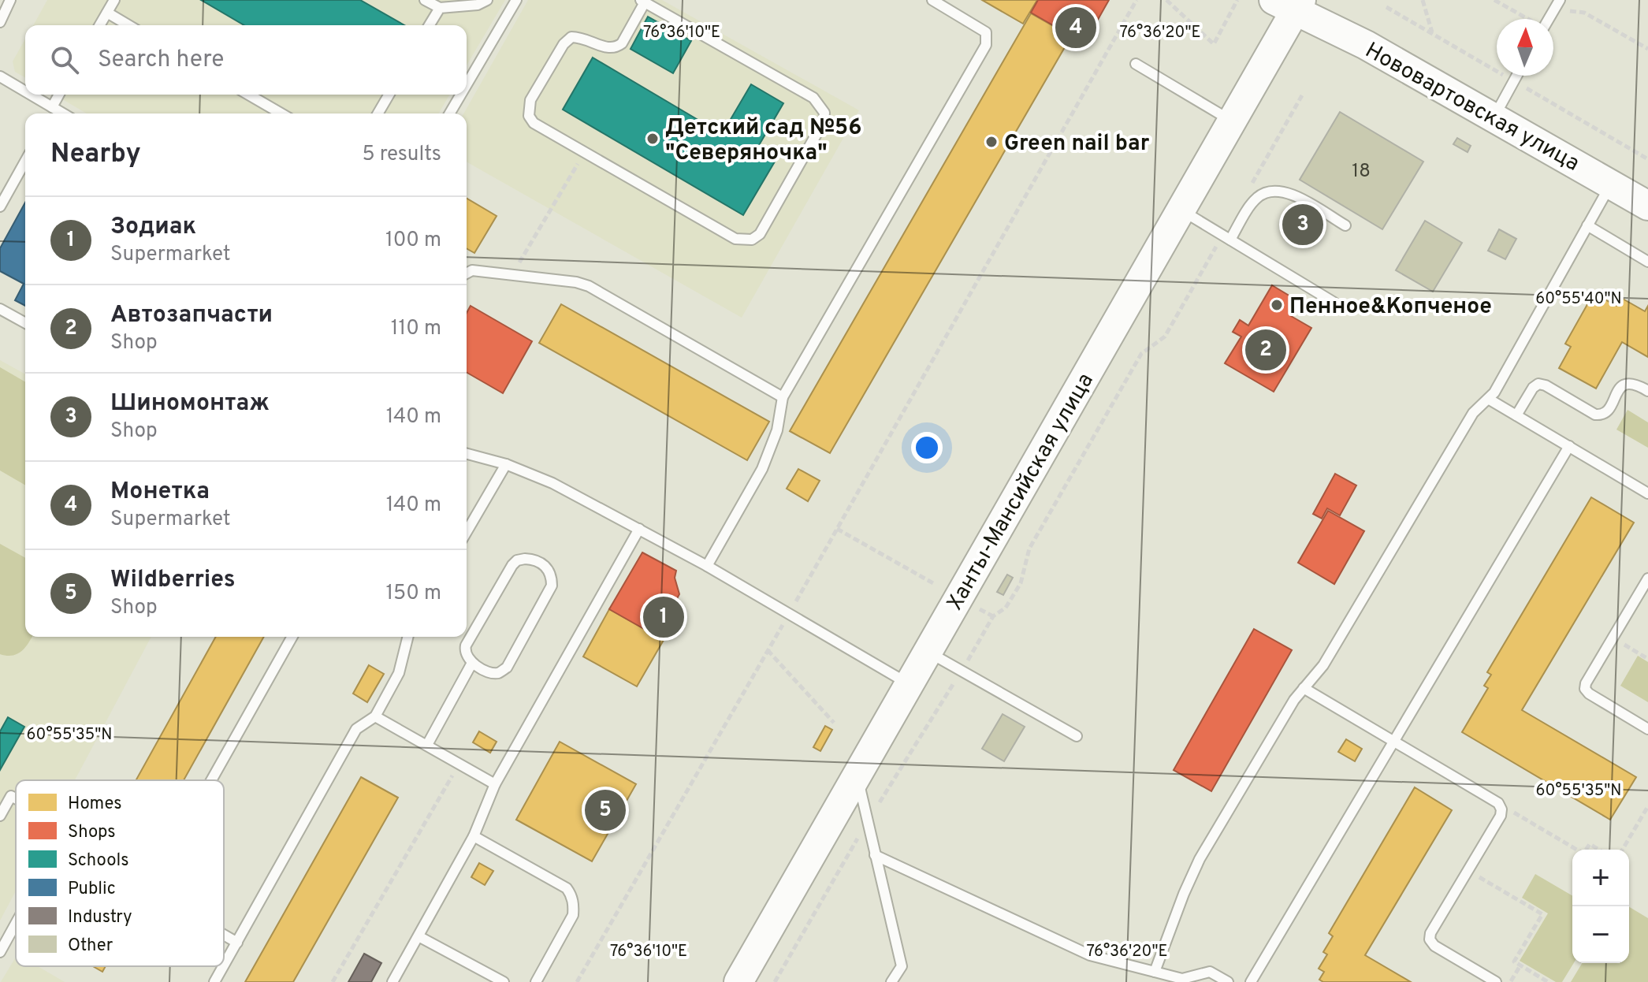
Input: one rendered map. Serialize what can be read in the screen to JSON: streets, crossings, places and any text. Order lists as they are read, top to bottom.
{
  "streets": {
    "main road": ["Нововартовская улица", "Ханты-Мансийская улица"]
  },
  "crossings": [
    ["Нововартовская улица", "Ханты-Мансийская улица"]
  ],
  "places": ["Детский сад №56 \"Северяночка\"", "Green nail bar", "Пенное&Копченое"],
  "house_numbers": ["18"],
  "legend": [
    "Homes",
    "Shops",
    "Schools",
    "Public",
    "Industry",
    "Other"
  ],
  "north": "top",
  "page": {
    "pins": [
      "4",
      "3",
      "2",
      "1",
      "5"
    ],
    "search": "Search here",
    "heading": ["Nearby", "5 results"],
    "list": [
      {
        "mark": "1",
        "name": "Зодиак",
        "note": "Supermarket",
        "value": "100 m"
      },
      {
        "mark": "2",
        "name": "Автозапчасти",
        "note": "Shop",
        "value": "110 m"
      },
      {
        "mark": "3",
        "name": "Шиномонтаж",
        "note": "Shop",
        "value": "140 m"
      },
      {
        "mark": "4",
        "name": "Монетка",
        "note": "Supermarket",
        "value": "140 m"
      },
      {
        "mark": "5",
        "name": "Wildberries",
        "note": "Shop",
        "value": "150 m"
      }
    ],
    "map_buttons": ["+", "−"]
  },
  "coordinates": [
    "76°36'10\"E",
    "76°36'20\"E",
    "60°55'40\"N",
    "60°55'35\"N"
  ]
}
